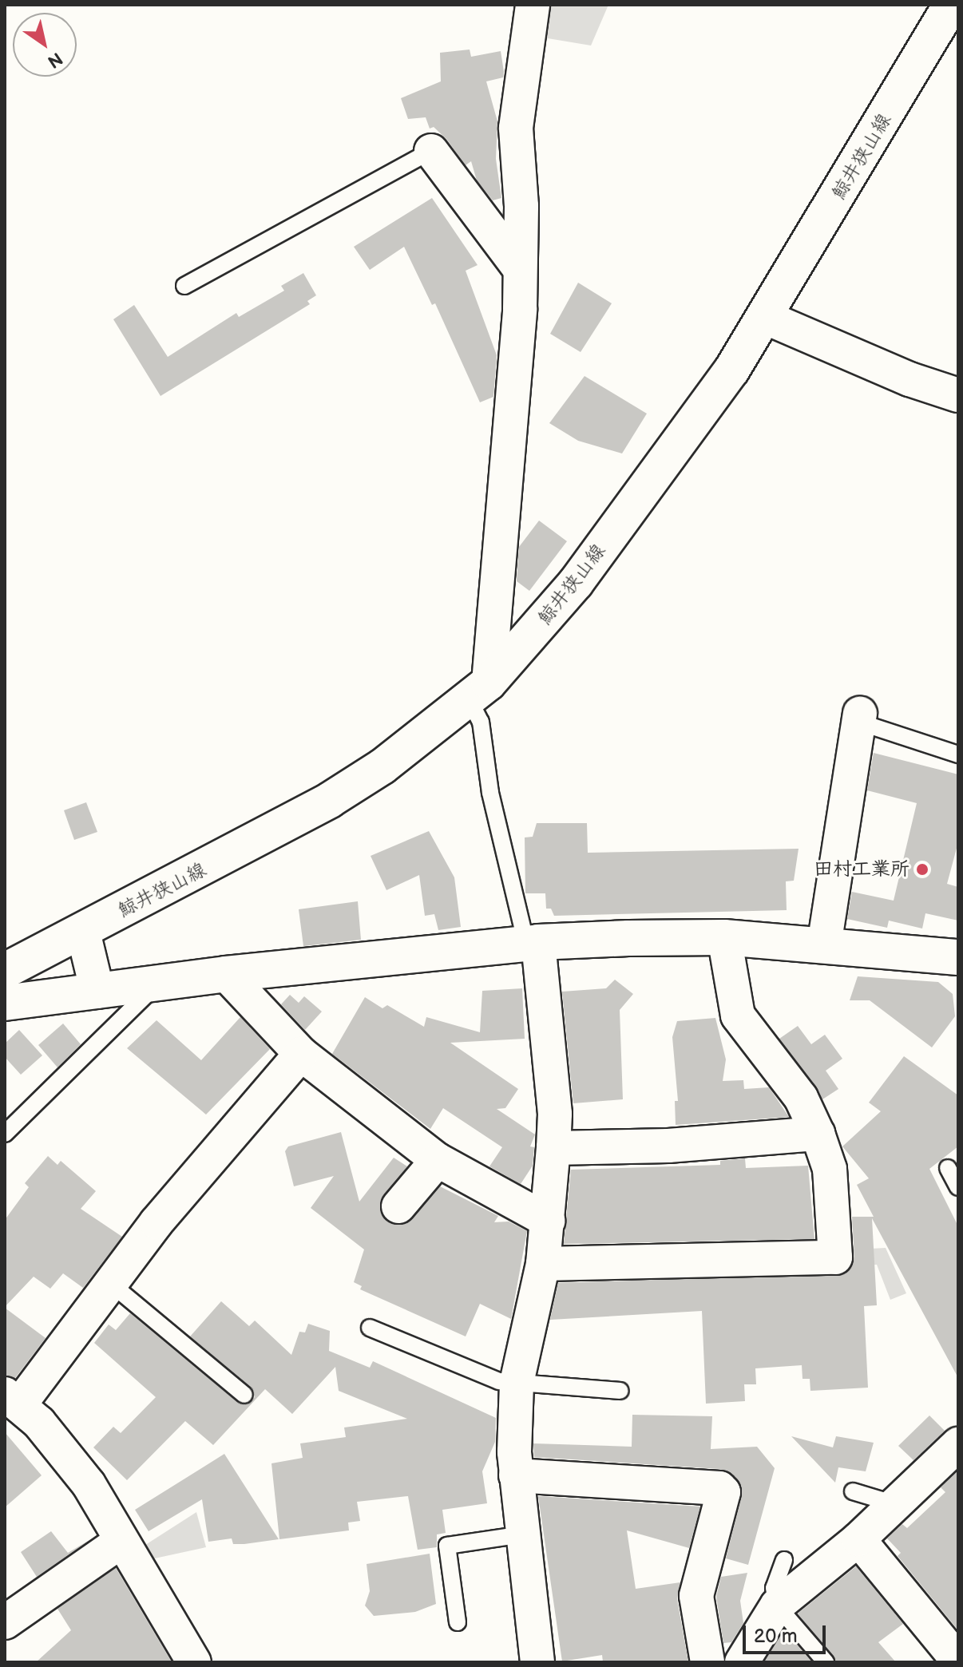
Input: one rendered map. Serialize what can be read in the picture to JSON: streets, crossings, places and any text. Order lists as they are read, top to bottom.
{
  "streets": {
    "main road": ["鯨井狭山線"]
  },
  "places": ["田村工業所"],
  "scale_bar": "20 m",
  "north": "bottom right"
}
